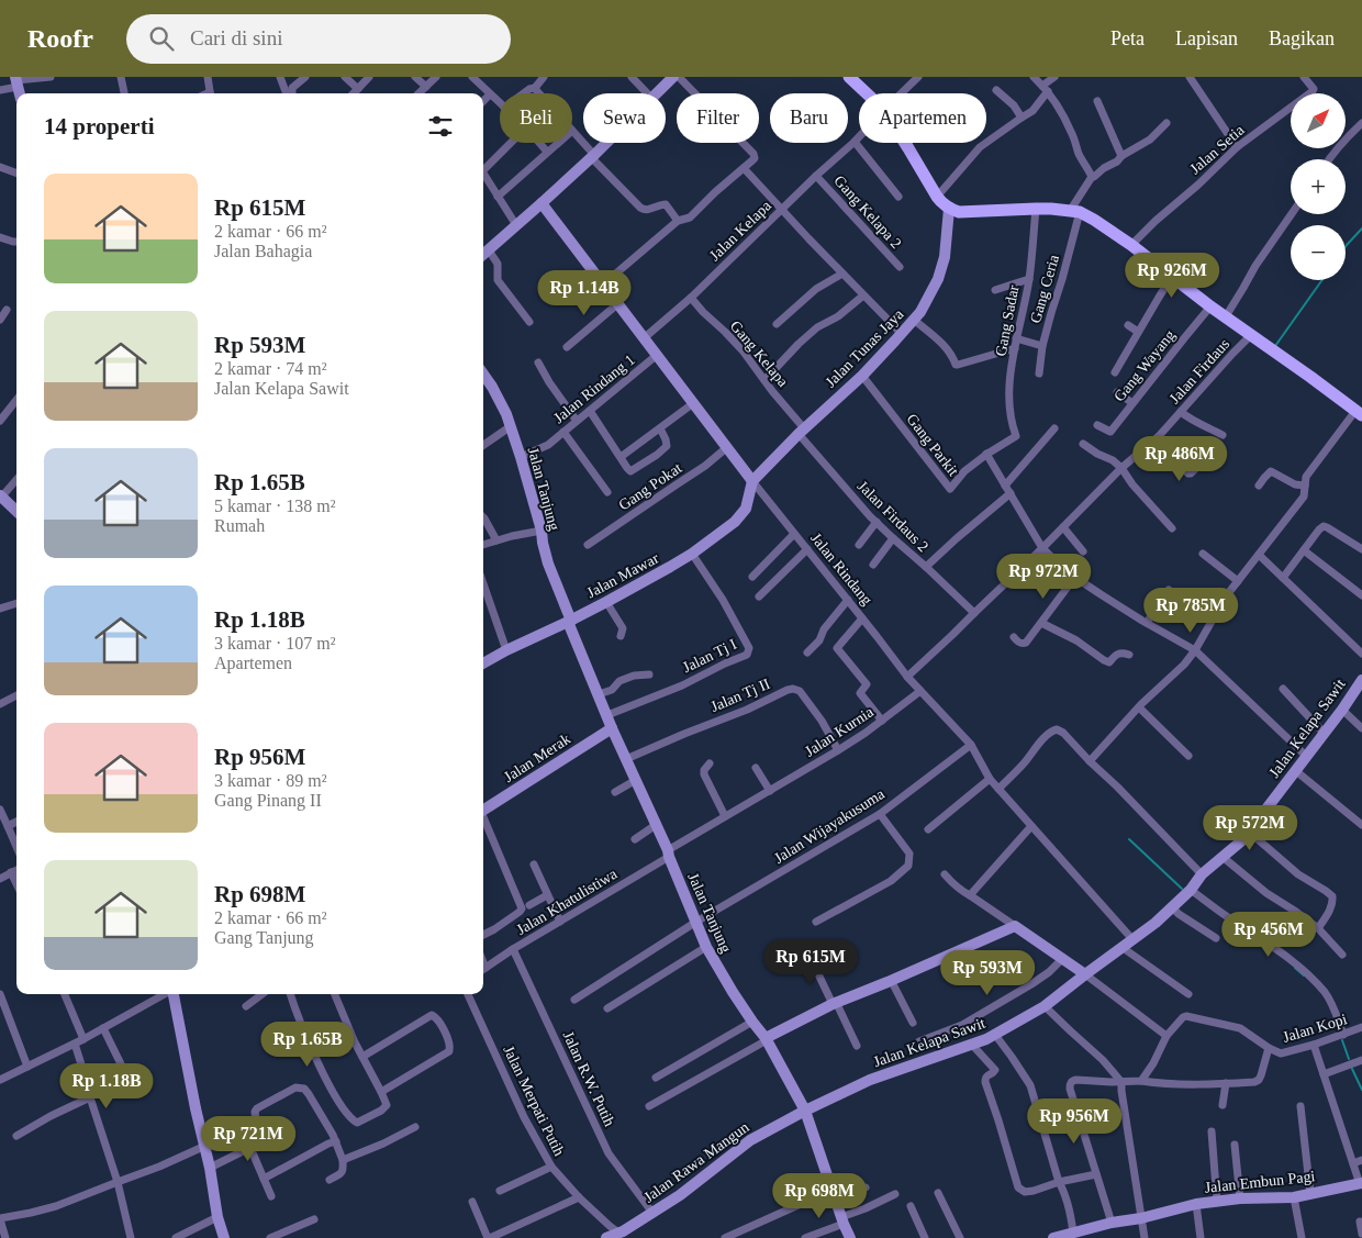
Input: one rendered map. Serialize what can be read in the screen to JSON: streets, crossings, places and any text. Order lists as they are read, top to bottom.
{
  "streets": {
    "street": [
      "Jalan Setia",
      "Gang Kelapa 2",
      "Jalan Kelapa",
      "Gang Ceria",
      "Gang Sadar",
      "Jalan Tunas Jaya",
      "Gang Kelapa",
      "Gang Wayang",
      "Jalan Firdaus",
      "Jalan Rindang 1",
      "Gang Parkit",
      "Gang Pokat",
      "Jalan Tanjung",
      "Jalan Firdaus 2",
      "Jalan Rindang",
      "Jalan Mawar",
      "Jalan Tj I",
      "Jalan Tj II",
      "Jalan Kelapa Sawit",
      "Jalan Kurnia",
      "Jalan Merak",
      "Jalan Wijayakusuma",
      "Jalan Khatulistiwa",
      "Jalan Kopi",
      "Jalan R.W. Putih",
      "Jalan Merpati Putih",
      "Jalan Rawa Mangun",
      "Jalan Embun Pagi"
    ]
  },
  "crossings": [
    ["Gang Kelapa 2", "Jalan Kelapa"],
    ["Jalan Kelapa", "Gang Kelapa"],
    ["Jalan Kelapa", "Jalan Rindang"],
    ["Gang Sadar", "Gang Parkit"],
    ["Jalan Tunas Jaya", "Gang Kelapa"],
    ["Jalan Tunas Jaya", "Gang Parkit"],
    ["Jalan Tunas Jaya", "Jalan Firdaus 2"],
    ["Jalan Tunas Jaya", "Jalan Rindang"],
    ["Jalan Tunas Jaya", "Jalan Mawar"],
    ["Gang Kelapa", "Jalan Firdaus 2"],
    ["Jalan Firdaus", "Jalan Firdaus 2"],
    ["Jalan Firdaus", "Jalan Rindang"],
    ["Jalan Rindang 1", "Jalan Tanjung"],
    ["Jalan Rindang 1", "Jalan Rindang"],
    ["Gang Pokat", "Jalan Rindang"],
    ["Jalan Tanjung", "Jalan Mawar"],
    ["Jalan Tanjung", "Jalan Tj I"],
    ["Jalan Tanjung", "Jalan Tj II"],
    ["Jalan Tanjung", "Jalan Kelapa Sawit"],
    ["Jalan Tanjung", "Jalan Kurnia"],
    ["Jalan Tanjung", "Jalan Merak"],
    ["Jalan Tanjung", "Jalan Wijayakusuma"],
    ["Jalan Tanjung", "Jalan Khatulistiwa"],
    ["Jalan Tanjung", "Jalan Rawa Mangun"],
    ["Jalan Rindang", "Jalan Mawar"],
    ["Jalan Rindang", "Jalan Kelapa Sawit"],
    ["Jalan Rindang", "Jalan Kurnia"],
    ["Jalan Rindang", "Jalan Wijayakusuma"],
    ["Jalan Mawar", "Jalan Tj I"],
    ["Jalan Tj II", "Jalan Kurnia"],
    ["Jalan Kelapa Sawit", "Jalan Rawa Mangun"],
    ["Jalan Kurnia", "Jalan Khatulistiwa"],
    ["Jalan Khatulistiwa", "Jalan R.W. Putih"],
    ["Jalan Kopi", "Jalan Embun Pagi"],
    ["Jalan R.W. Putih", "Jalan Rawa Mangun"],
    ["Jalan Merpati Putih", "Jalan Rawa Mangun"]
  ],
  "north": "top right",
  "page": {
    "header": "Roofr",
    "search": "Cari di sini",
    "nav": ["Peta", "Lapisan", "Bagikan"],
    "map_buttons": ["+", "−"],
    "chip": [
      "Beli",
      "Sewa",
      "Filter",
      "Baru",
      "Apartemen"
    ],
    "heading": "14 properti",
    "list": [
      {
        "name": "Rp 615M",
        "note": "2 kamar · 66 m² · Jalan Bahagia"
      },
      {
        "name": "Rp 593M",
        "note": "2 kamar · 74 m² · Jalan Kelapa Sawit"
      },
      {
        "name": "Rp 1.65B",
        "note": "5 kamar · 138 m² · Rumah"
      },
      {
        "name": "Rp 1.18B",
        "note": "3 kamar · 107 m² · Apartemen"
      },
      {
        "name": "Rp 956M",
        "note": "3 kamar · 89 m² · Gang Pinang II"
      },
      {
        "name": "Rp 698M",
        "note": "2 kamar · 66 m² · Gang Tanjung"
      }
    ],
    "price": [
      "Rp 926M",
      "Rp 1.14B",
      "Rp 486M",
      "Rp 972M",
      "Rp 785M",
      "Rp 572M",
      "Rp 456M",
      "Rp 615M",
      "Rp 593M",
      "Rp 1.65B",
      "Rp 1.18B",
      "Rp 956M",
      "Rp 721M",
      "Rp 698M"
    ]
  }
}
